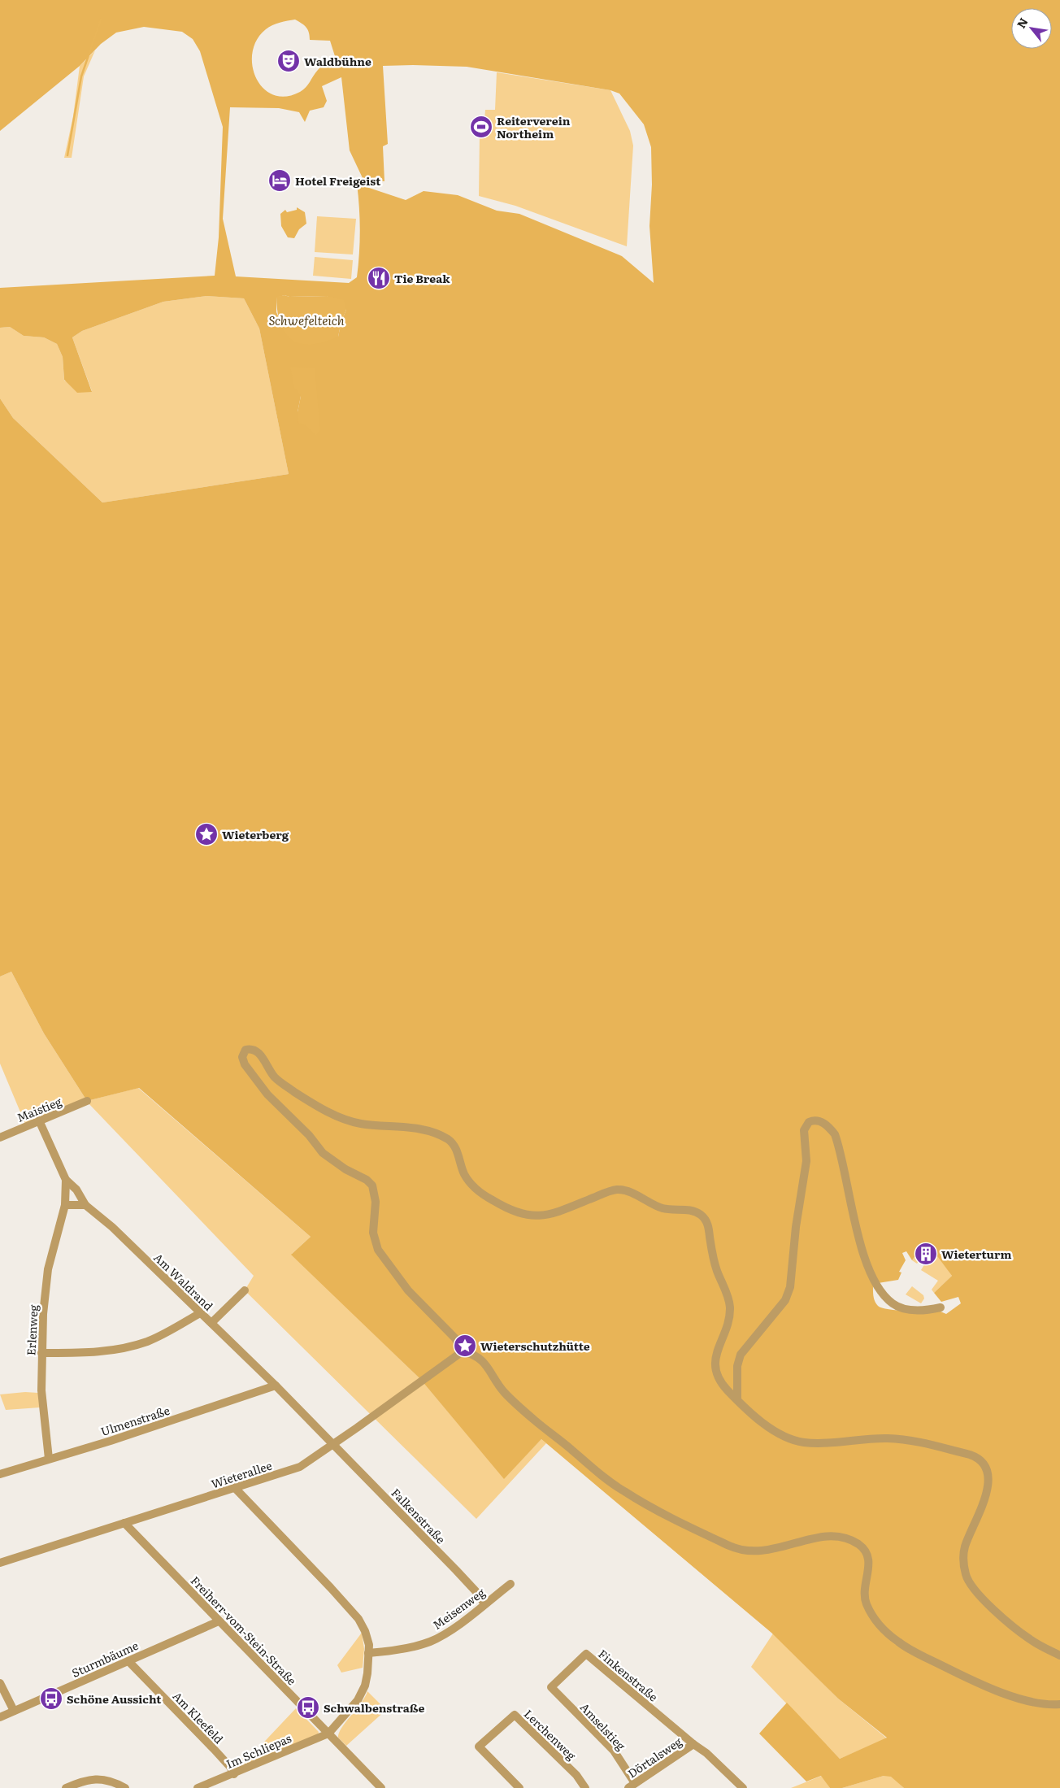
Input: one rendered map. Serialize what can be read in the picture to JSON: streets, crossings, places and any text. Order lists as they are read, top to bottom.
{
  "streets": {
    "street": [
      "Maistieg",
      "Am Waldrand",
      "Erlenweg",
      "Ulmenstraße",
      "Wieterallee",
      "Falkenstraße",
      "Meisenweg",
      "Freiherr-vom-Stein-Straße",
      "Sturmbäume",
      "Finkenstraße",
      "Am Kleefeld",
      "Amselstieg",
      "Lerchenweg",
      "Im Schliepas",
      "Dörtalsweg"
    ]
  },
  "crossings": [
    ["Maistieg", "Am Waldrand"],
    ["Am Waldrand", "Erlenweg"],
    ["Am Waldrand", "Ulmenstraße"],
    ["Am Waldrand", "Wieterallee"],
    ["Am Waldrand", "Falkenstraße"],
    ["Erlenweg", "Ulmenstraße"],
    ["Wieterallee", "Falkenstraße"],
    ["Wieterallee", "Freiherr-vom-Stein-Straße"],
    ["Falkenstraße", "Meisenweg"],
    ["Freiherr-vom-Stein-Straße", "Sturmbäume"],
    ["Freiherr-vom-Stein-Straße", "Im Schliepas"],
    ["Sturmbäume", "Am Kleefeld"],
    ["Finkenstraße", "Amselstieg"],
    ["Finkenstraße", "Dörtalsweg"],
    ["Am Kleefeld", "Im Schliepas"],
    ["Amselstieg", "Dörtalsweg"]
  ],
  "water": ["Schwefelteich"],
  "places": {
    "theatre": ["Waldbühne"],
    "sports": ["Reiterverein Northeim"],
    "hotel": ["Hotel Freigeist"],
    "restaurant": ["Tie Break"],
    "place": ["Wieterberg", "Wieterschutzhütte"],
    "building": ["Wieterturm"],
    "bus stop": ["Schöne Aussicht", "Schwalbenstraße"]
  },
  "north": "top left"
}
